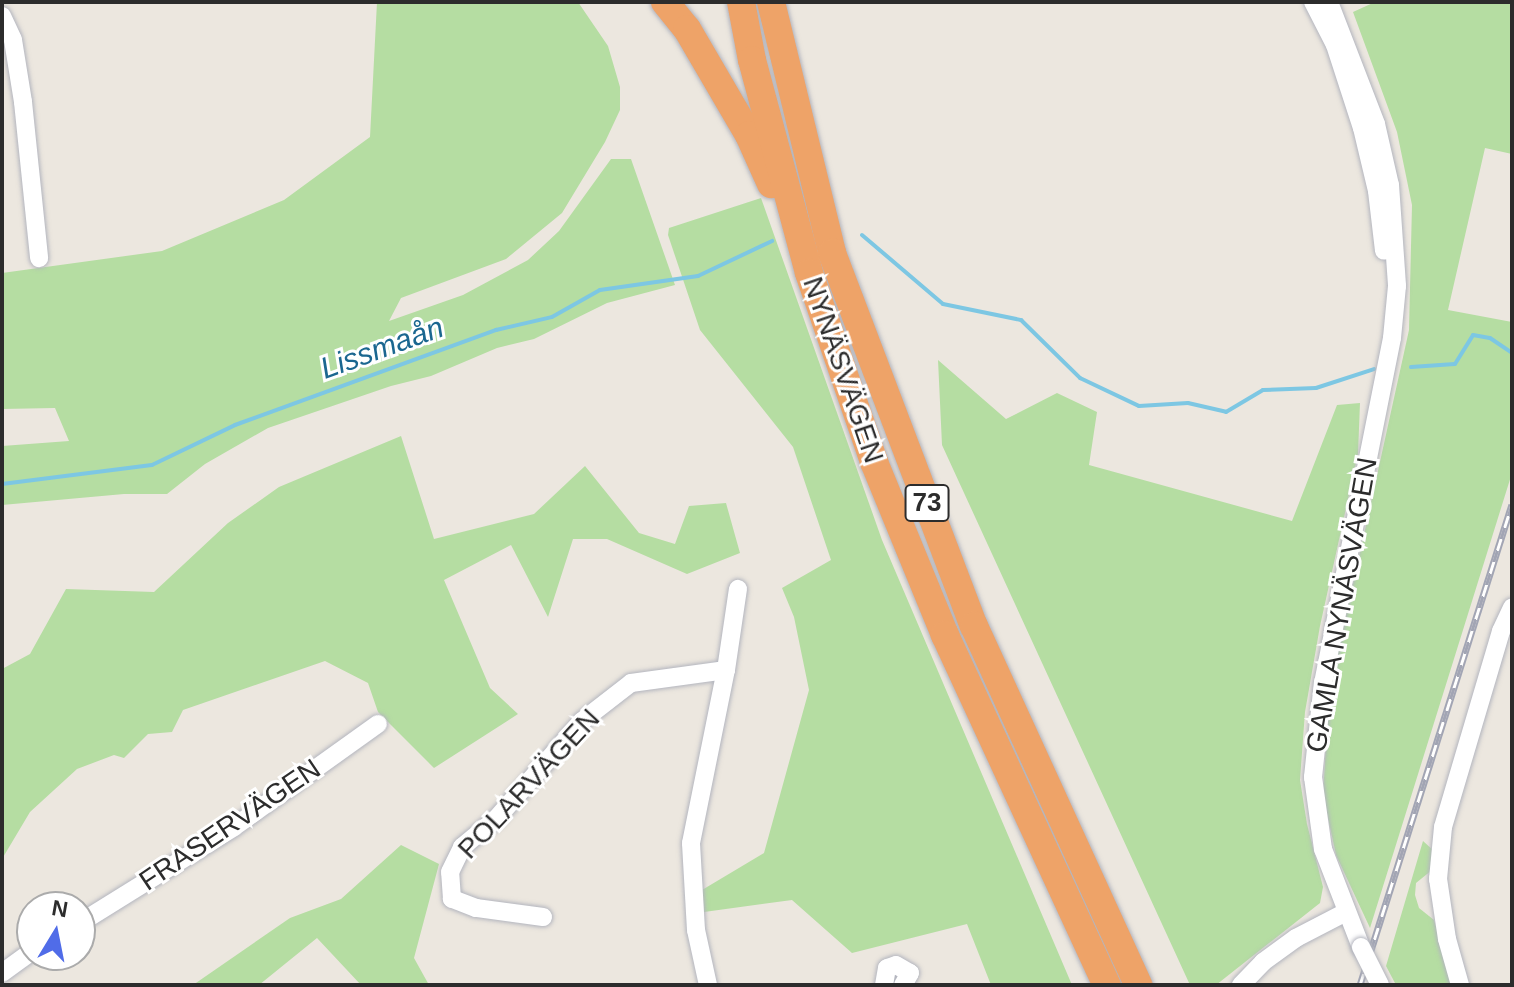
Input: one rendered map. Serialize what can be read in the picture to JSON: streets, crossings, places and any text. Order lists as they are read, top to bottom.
{
  "streets": {
    "highway": ["NYNÄSVÄGEN", "73"],
    "street": ["GAMLA NYNÄSVÄGEN", "POLARVÄGEN", "FRASERVÄGEN"]
  },
  "water": ["Lissmaån"],
  "north": "top"
}
